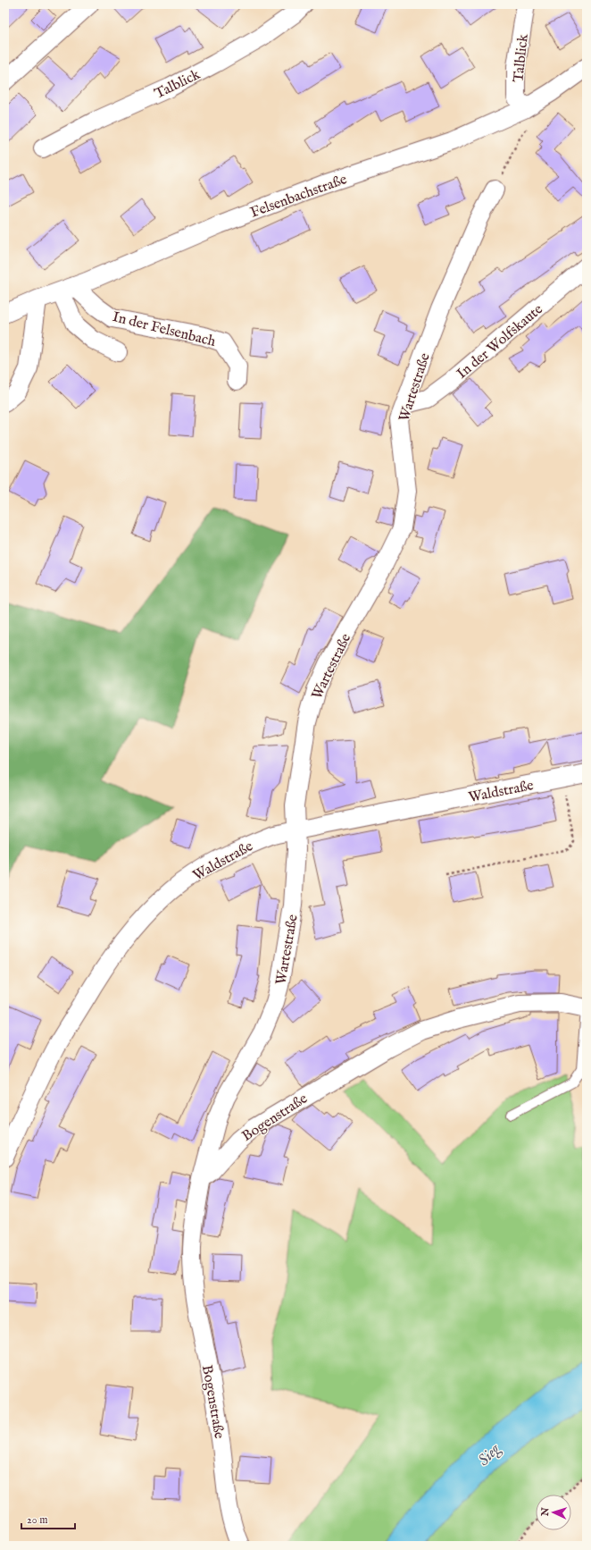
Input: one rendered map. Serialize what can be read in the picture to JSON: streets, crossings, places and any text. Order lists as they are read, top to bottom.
{
  "streets": {
    "street": [
      "Talblick",
      "Felsenbachstraße",
      "In der Felsenbach",
      "In der Wolfskaute",
      "Wartestraße",
      "Waldstraße",
      "Bogenstraße"
    ]
  },
  "crossings": [
    ["Talblick", "Felsenbachstraße"],
    ["Felsenbachstraße", "In der Felsenbach"],
    ["In der Wolfskaute", "Wartestraße"],
    ["Wartestraße", "Waldstraße"],
    ["Wartestraße", "Bogenstraße"]
  ],
  "water": ["Sieg"],
  "scale_bar": "20 m",
  "north": "left"
}
